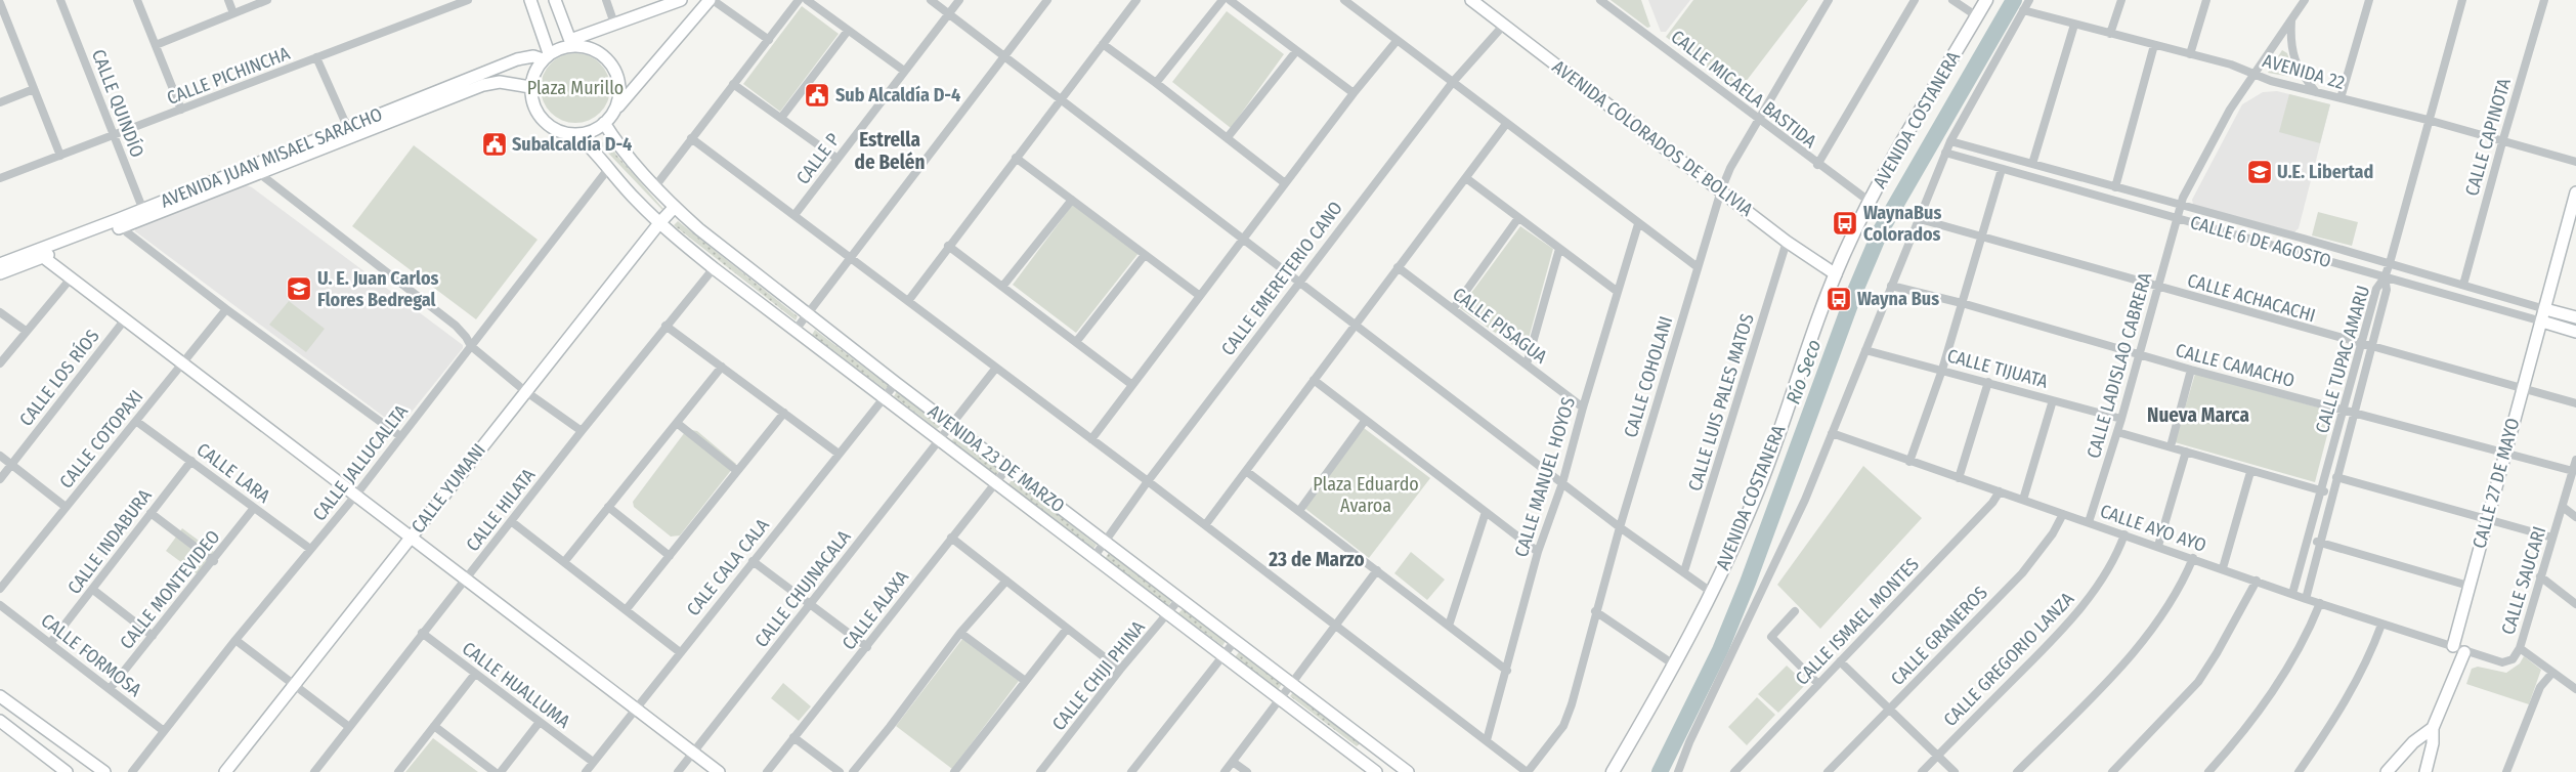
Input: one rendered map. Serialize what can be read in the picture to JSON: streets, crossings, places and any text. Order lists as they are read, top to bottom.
{
  "streets": {
    "main road": ["AVENIDA COSTANERA"],
    "street": [
      "AVENIDA 22",
      "CALLE PICHINCHA",
      "CALLE MICAELA BASTIDA",
      "CALLE QUINDÍO",
      "CALLE CAPINOTA",
      "AVENIDA COLORADOS DE BOLIVIA",
      "AVENIDA JUAN MISAEL SARACHO",
      "CALLE P",
      "CALLE 6 DE AGOSTO",
      "CALLE EMERETERIO CANO",
      "CALLE ACHACACHI",
      "CALLE PISAGUA",
      "CALLE TUPAC AMARU",
      "CALLE LADISLAO CABRERA",
      "CALLE CAMACHO",
      "CALLE TIJUATA",
      "CALLE COHOLANI",
      "CALLE LOS RÍOS",
      "CALLE LUIS PALES MATOS",
      "CALLE COTOPAXI",
      "AVENIDA 23 DE MARZO",
      "CALLE JALLUCALLTA",
      "CALLE LARA",
      "CALLE MANUEL HOYOS",
      "CALLE 27 DE MAYO",
      "CALLE YUMANI",
      "CALLE HILATA",
      "CALLE AYO AYO",
      "CALLE INDABURA",
      "CALE CALA CALA",
      "CALLE SAUCARI",
      "CALLE CHUJNACALA",
      "CALLE MONTEVIDEO",
      "CALLE ALAXA",
      "CALLE ISMAEL MONTES",
      "CALLE GRANEROS",
      "CALLE FORMOSA",
      "CALLE GREGORIO LANZA",
      "CALLE CHIJI PHINA",
      "CALLE HUALLUMA"
    ]
  },
  "crossings": [
    ["AVENIDA 22", "CALLE CAPINOTA"],
    ["AVENIDA 22", "CALLE LADISLAO CABRERA"],
    ["CALLE PICHINCHA", "CALLE QUINDÍO"],
    ["CALLE MICAELA BASTIDA", "AVENIDA COSTANERA"],
    ["CALLE MICAELA BASTIDA", "CALLE COHOLANI"],
    ["CALLE QUINDÍO", "AVENIDA JUAN MISAEL SARACHO"],
    ["AVENIDA COSTANERA", "AVENIDA COLORADOS DE BOLIVIA"],
    ["CALLE CAPINOTA", "CALLE 6 DE AGOSTO"],
    ["AVENIDA COLORADOS DE BOLIVIA", "CALLE EMERETERIO CANO"],
    ["AVENIDA COLORADOS DE BOLIVIA", "CALLE COHOLANI"],
    ["AVENIDA COLORADOS DE BOLIVIA", "CALLE LUIS PALES MATOS"],
    ["AVENIDA JUAN MISAEL SARACHO", "AVENIDA 23 DE MARZO"],
    ["CALLE 6 DE AGOSTO", "CALLE TUPAC AMARU"],
    ["CALLE 6 DE AGOSTO", "CALLE LADISLAO CABRERA"],
    ["CALLE 6 DE AGOSTO", "CALLE 27 DE MAYO"],
    ["CALLE EMERETERIO CANO", "AVENIDA 23 DE MARZO"],
    ["CALLE ACHACACHI", "CALLE TUPAC AMARU"],
    ["CALLE ACHACACHI", "CALLE LADISLAO CABRERA"],
    ["CALLE ACHACACHI", "CALLE 27 DE MAYO"],
    ["CALLE PISAGUA", "CALLE MANUEL HOYOS"],
    ["CALLE TUPAC AMARU", "CALLE CAMACHO"],
    ["CALLE TUPAC AMARU", "CALLE AYO AYO"],
    ["CALLE LADISLAO CABRERA", "CALLE CAMACHO"],
    ["CALLE LADISLAO CABRERA", "CALLE TIJUATA"],
    ["CALLE LADISLAO CABRERA", "CALLE AYO AYO"],
    ["CALLE CAMACHO", "CALLE 27 DE MAYO"],
    ["CALLE CAMACHO", "CALLE SAUCARI"],
    ["CALLE COTOPAXI", "CALLE LARA"],
    ["AVENIDA 23 DE MARZO", "CALLE JALLUCALLTA"],
    ["AVENIDA 23 DE MARZO", "CALLE YUMANI"],
    ["AVENIDA 23 DE MARZO", "CALLE HILATA"],
    ["AVENIDA 23 DE MARZO", "CALE CALA CALA"],
    ["AVENIDA 23 DE MARZO", "CALLE CHUJNACALA"],
    ["AVENIDA 23 DE MARZO", "CALLE ALAXA"],
    ["AVENIDA 23 DE MARZO", "CALLE CHIJI PHINA"],
    ["CALLE JALLUCALLTA", "CALLE LARA"],
    ["CALLE JALLUCALLTA", "CALLE FORMOSA"],
    ["CALLE LARA", "CALLE INDABURA"],
    ["CALLE LARA", "CALLE MONTEVIDEO"],
    ["CALLE 27 DE MAYO", "CALLE AYO AYO"],
    ["CALLE HILATA", "CALLE HUALLUMA"],
    ["CALLE AYO AYO", "CALLE SAUCARI"],
    ["CALLE AYO AYO", "CALLE ISMAEL MONTES"],
    ["CALLE AYO AYO", "CALLE GRANEROS"],
    ["CALLE AYO AYO", "CALLE GREGORIO LANZA"],
    ["CALLE INDABURA", "CALLE FORMOSA"],
    ["CALE CALA CALA", "CALLE HUALLUMA"],
    ["CALLE MONTEVIDEO", "CALLE FORMOSA"]
  ],
  "districts": ["Estrella de Belén", "Nueva Marca", "23 de Marzo"],
  "water": ["Río Seco"],
  "parks": ["Plaza Murillo", "Plaza Eduardo Avaroa"],
  "places": {
    "public building": ["Sub Alcaldía D-4", "Subalcaldía D-4"],
    "school or university": ["U.E. Libertad", "U. E. Juan Carlos Flores Bedregal"],
    "bus stop": ["WaynaBus Colorados", "Wayna Bus"]
  }
}
